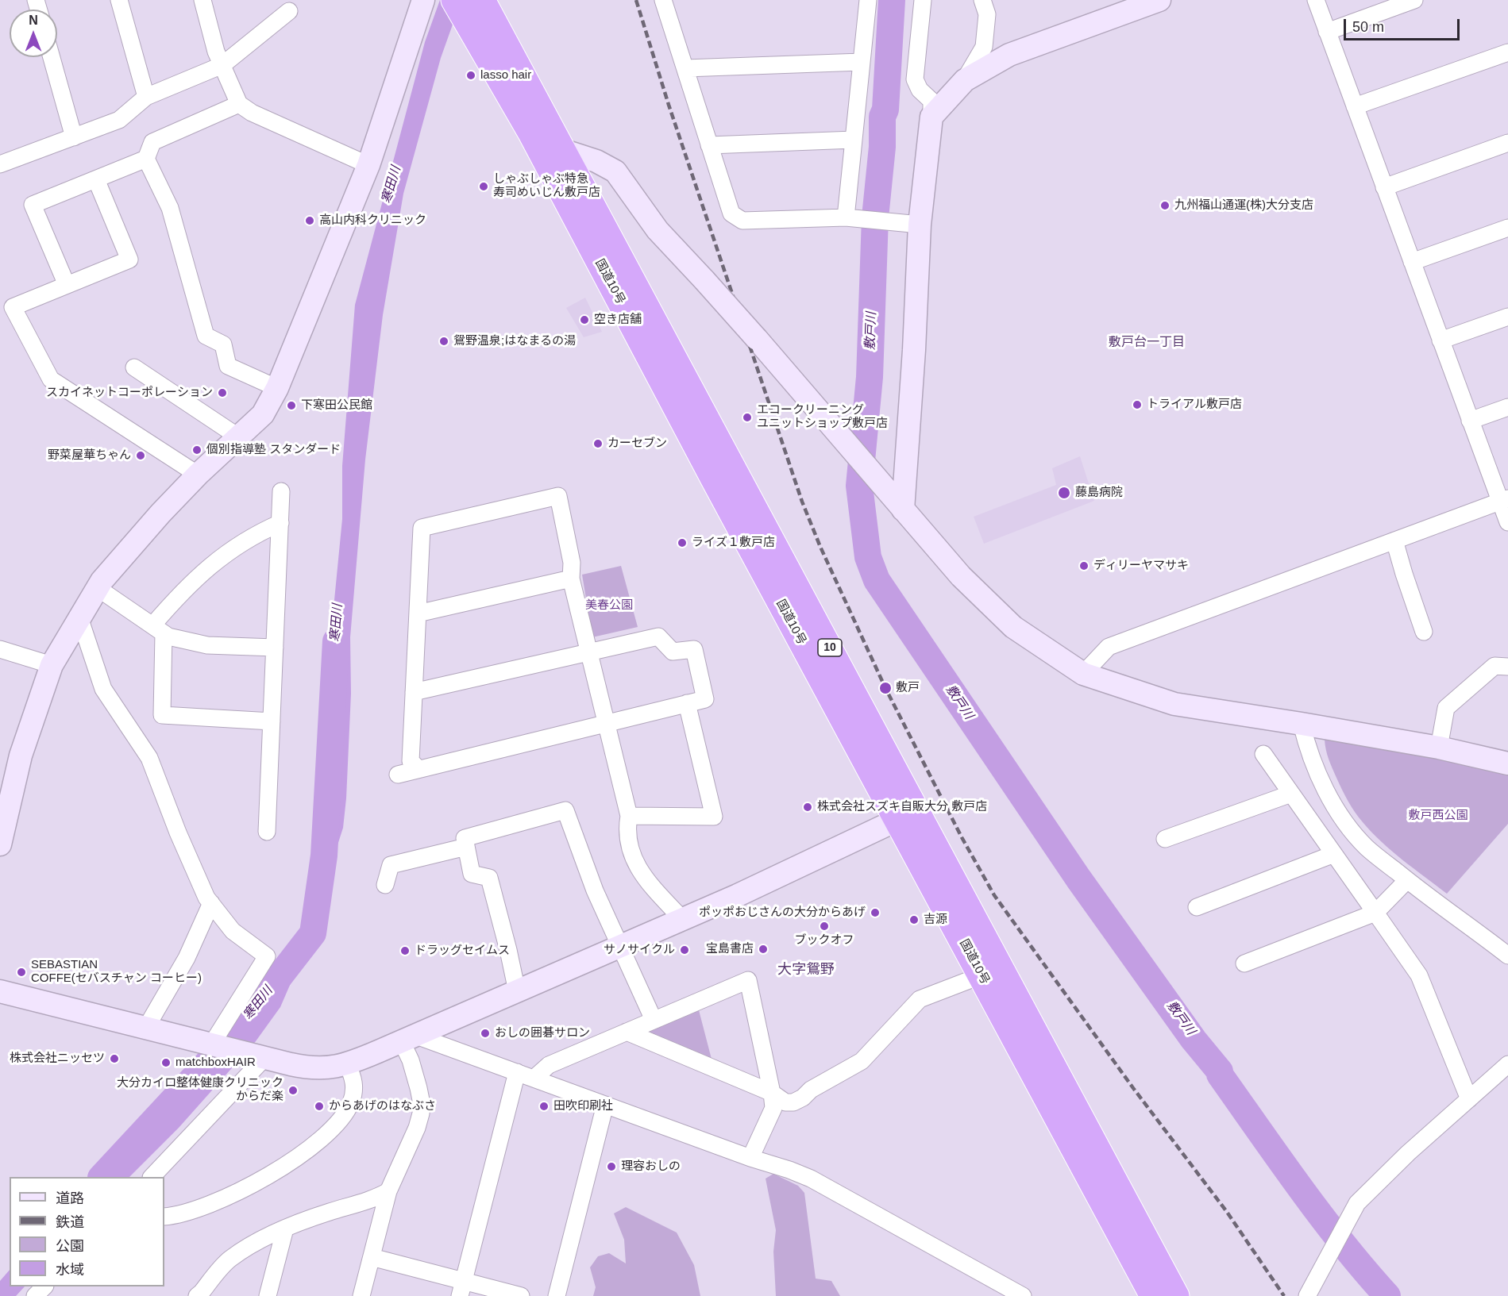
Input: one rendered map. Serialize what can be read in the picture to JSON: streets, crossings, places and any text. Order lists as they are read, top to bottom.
{
  "streets": {
    "highway": ["国道10号", "10"]
  },
  "districts": ["敷戸台一丁目", "大字鴛野"],
  "water": ["寒田川", "敷戸川"],
  "parks": ["美春公園", "敷戸西公園"],
  "places": [
    "lasso hair",
    "しゃぶしゃぶ特急 寿司めいじん敷戸店",
    "九州福山通運(株)大分支店",
    "高山内科クリニック",
    "空き店舗",
    "鴛野温泉;はなまるの湯",
    "スカイネットコーポレーション",
    "トライアル敷戸店",
    "下寒田公民館",
    "エコークリーニング ユニットショップ敷戸店",
    "カーセブン",
    "個別指導塾 スタンダード",
    "野菜屋華ちゃん",
    "藤島病院",
    "ライズ１敷戸店",
    "ディリーヤマサキ",
    "敷戸",
    "株式会社スズキ自販大分 敷戸店",
    "ポッポおじさんの大分からあげ",
    "吉源",
    "ブックオフ",
    "宝島書店",
    "サノサイクル",
    "ドラッグセイムス",
    "SEBASTIAN COFFE(セバスチャン コーヒー)",
    "おしの囲碁サロン",
    "株式会社ニッセツ",
    "matchboxHAIR",
    "大分カイロ整体健康クリニック からだ楽",
    "からあげのはなぶさ",
    "田吹印刷社",
    "理容おしの"
  ],
  "legend": [
    "道路",
    "鉄道",
    "公園",
    "水域"
  ],
  "scale_bar": "50 m",
  "north": "top"
}
